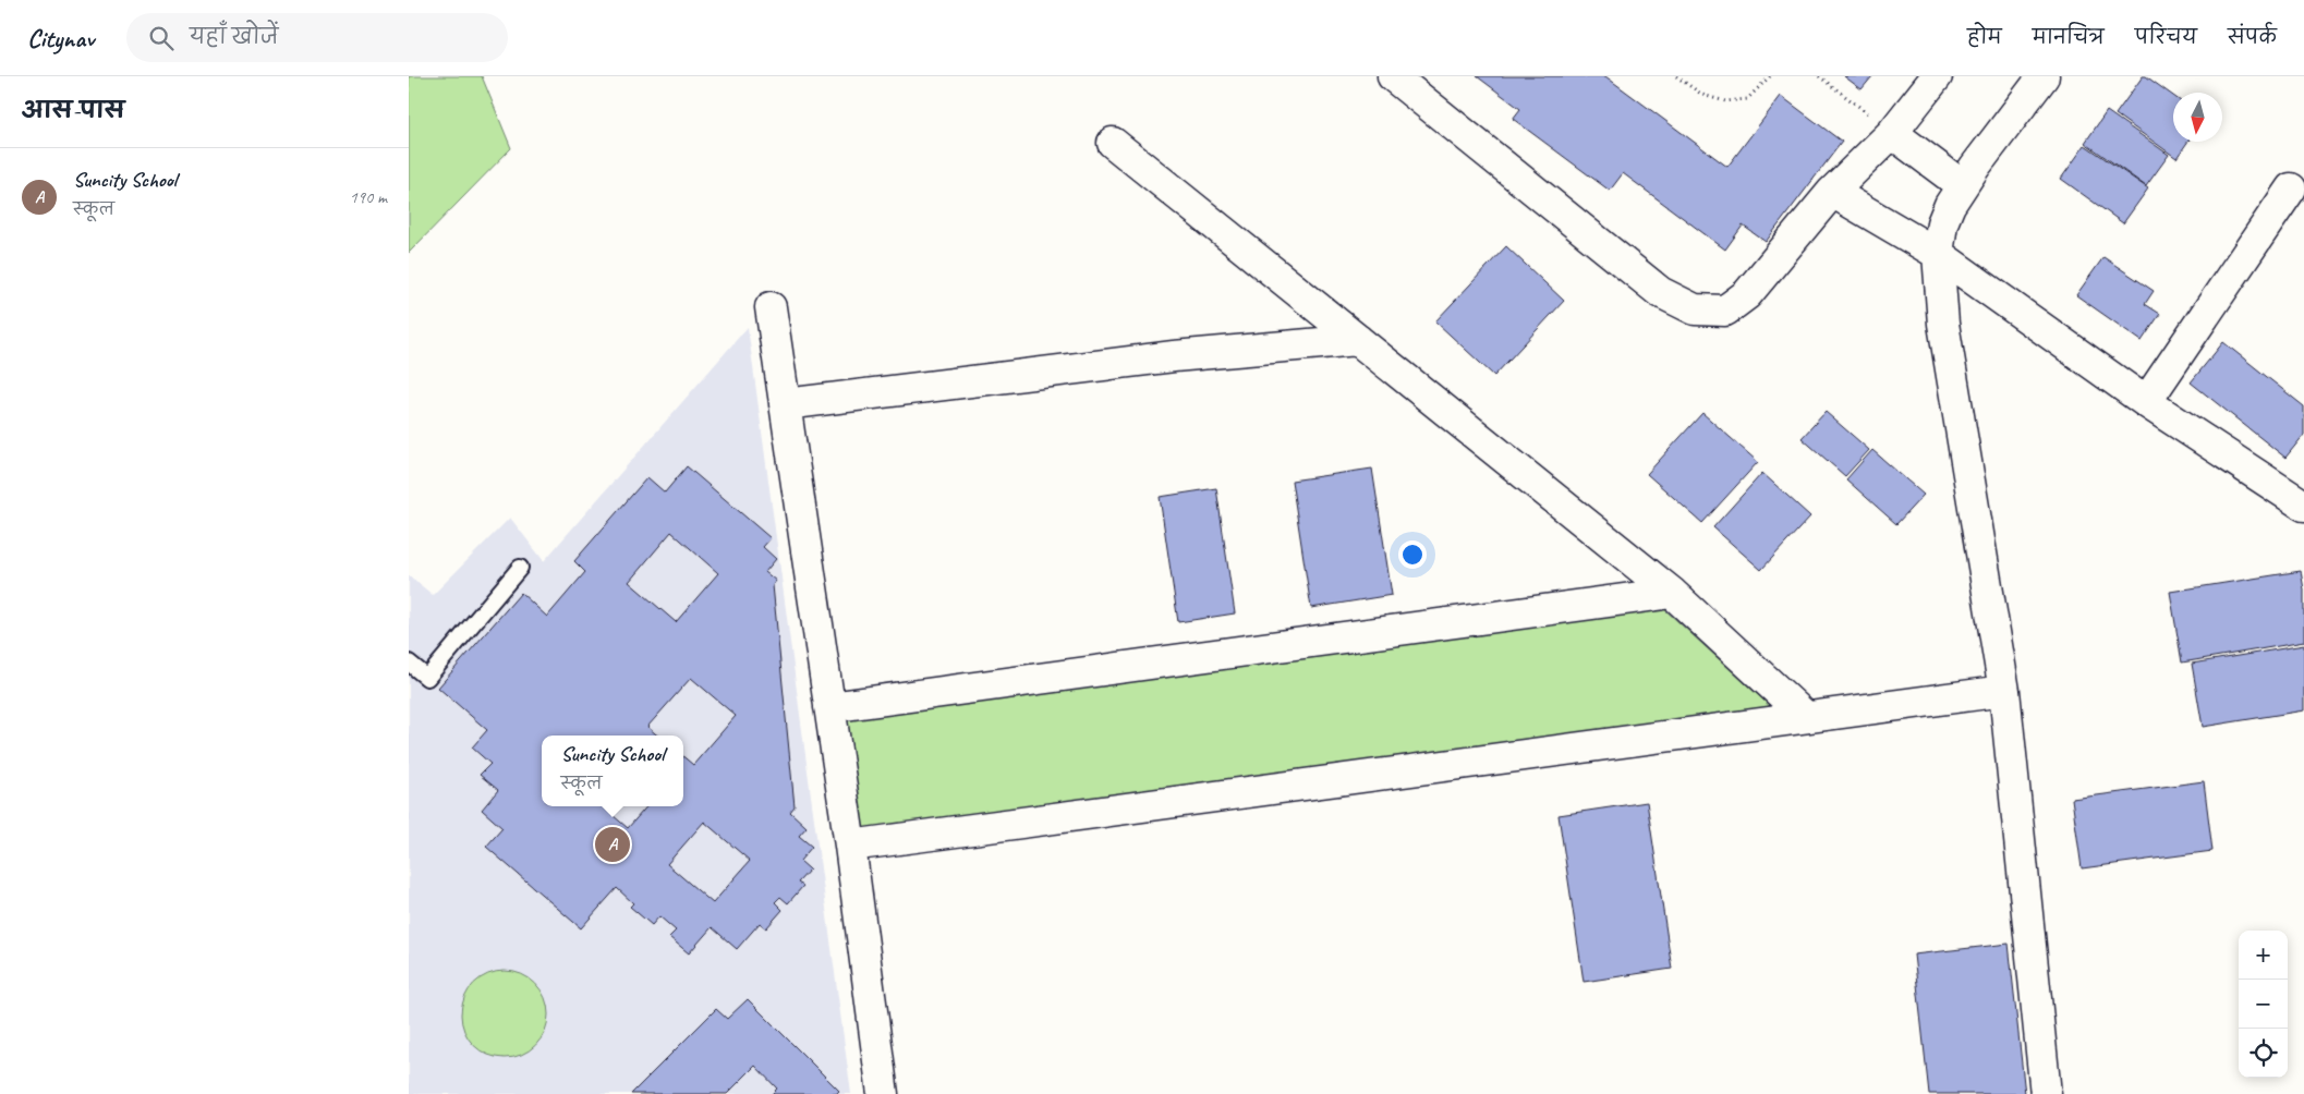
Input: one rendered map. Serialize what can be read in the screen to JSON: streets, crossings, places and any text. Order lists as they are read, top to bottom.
{
  "north": "bottom",
  "page": {
    "header": "Citynav",
    "search": "यहाँ खोजें",
    "nav": [
      "होम",
      "मानचित्र",
      "परिचय",
      "संपर्क"
    ],
    "heading": "आस-पास",
    "list": [
      {
        "mark": "A",
        "name": "Suncity School",
        "note": "स्कूल",
        "value": "190 m"
      }
    ],
    "popup": ["Suncity School", "स्कूल"],
    "pins": "A",
    "map_buttons": ["+", "−"]
  }
}
